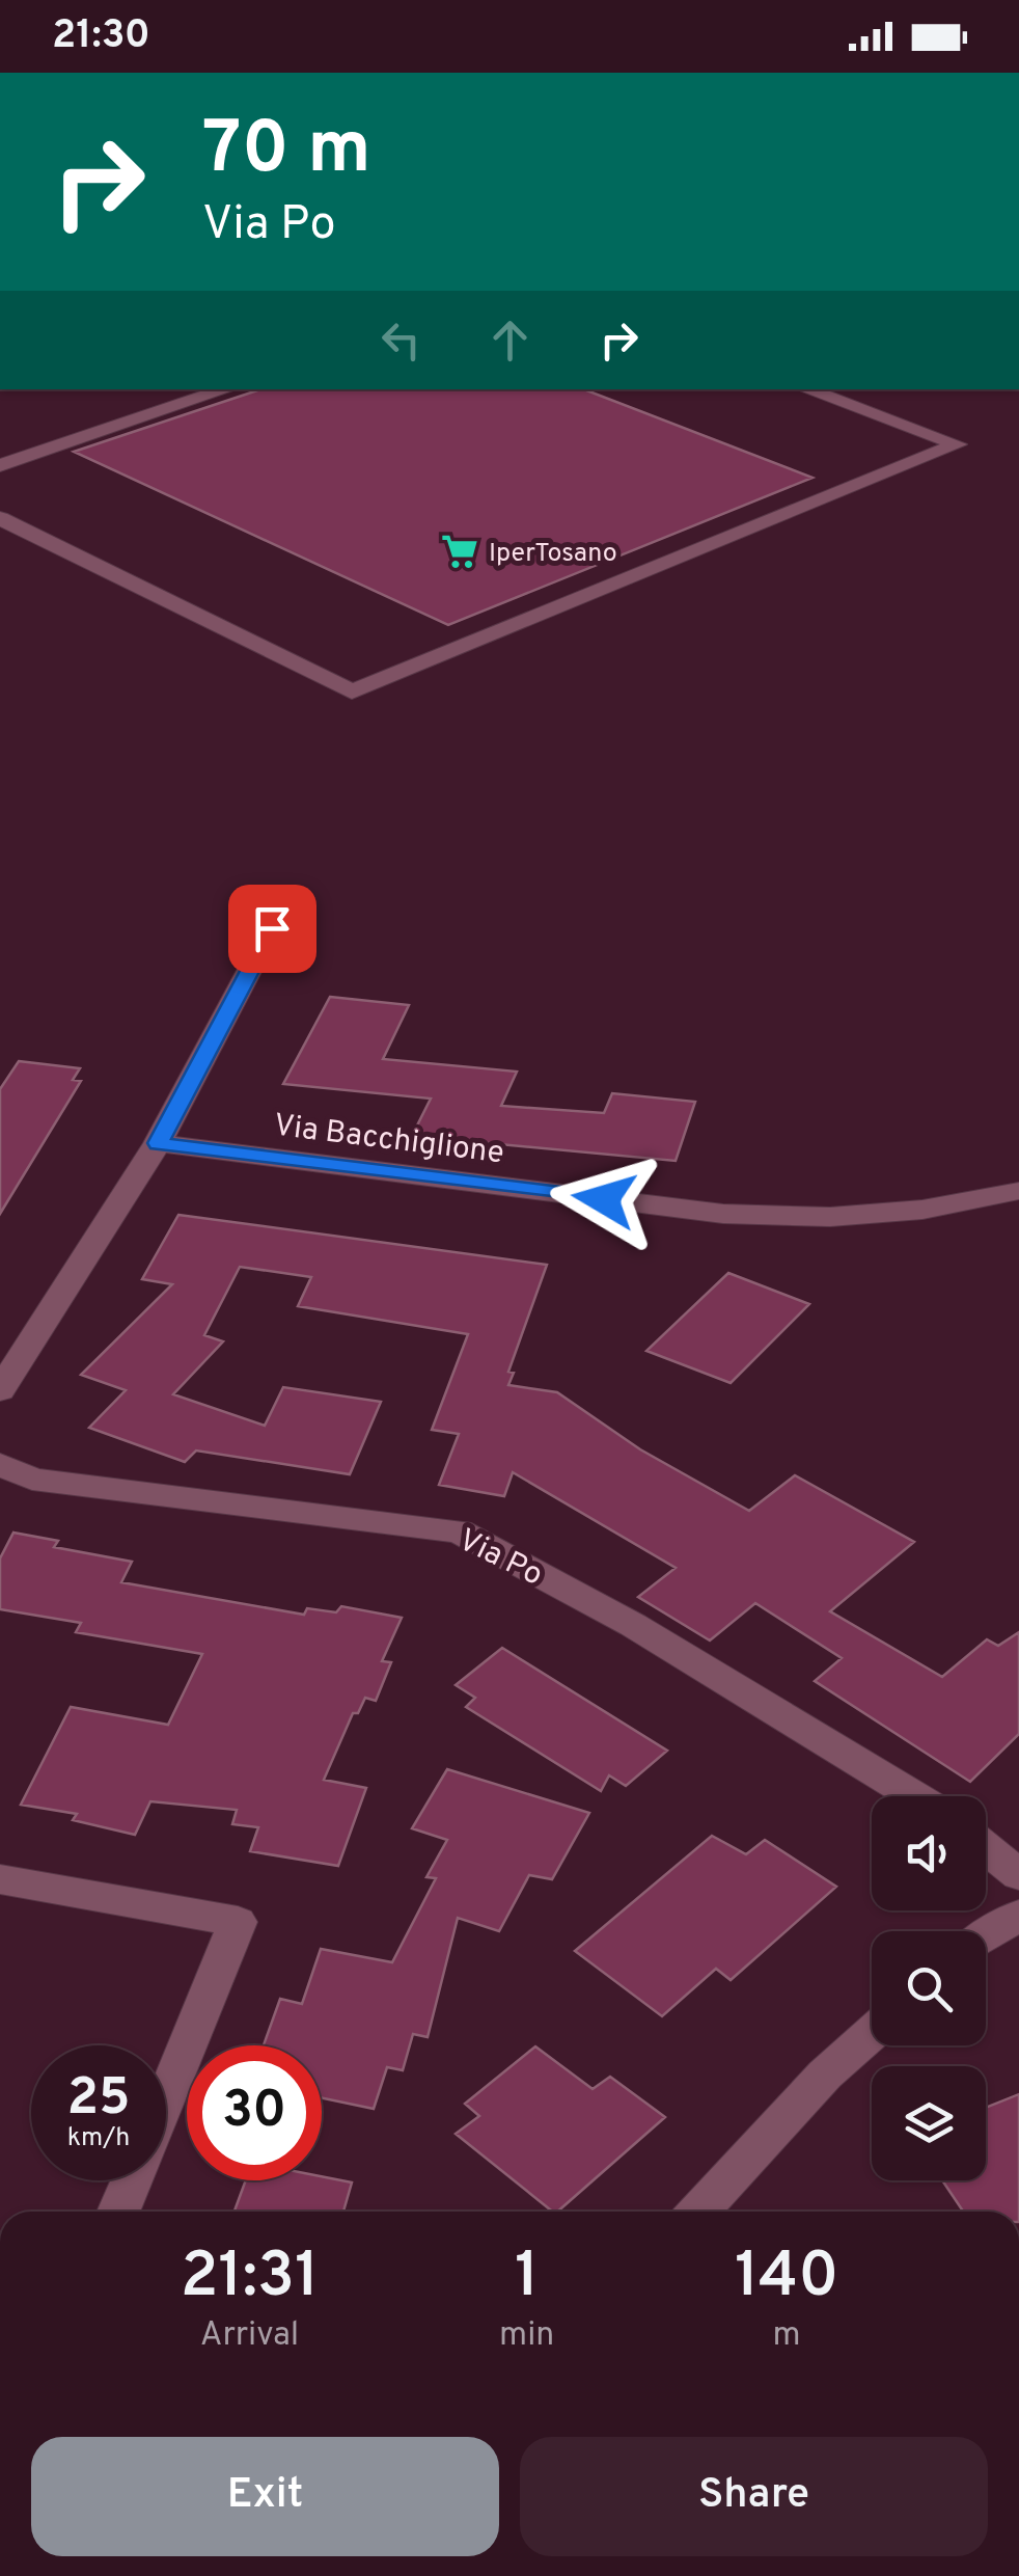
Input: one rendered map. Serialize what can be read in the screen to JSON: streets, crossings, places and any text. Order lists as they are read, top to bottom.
{
  "streets": {
    "street": ["Via Bacchiglione", "Via Po"]
  },
  "places": {
    "supermarket": ["IperTosano"]
  },
  "page": {
    "status": "21:30",
    "turn": ["70 m", "Via Po"],
    "speed": "25 km/h",
    "limit": "30",
    "eta": [
      "21:31",
      "Arrival",
      "1",
      "min",
      "140",
      "m"
    ],
    "buttons": ["Exit", "Share"]
  }
}
